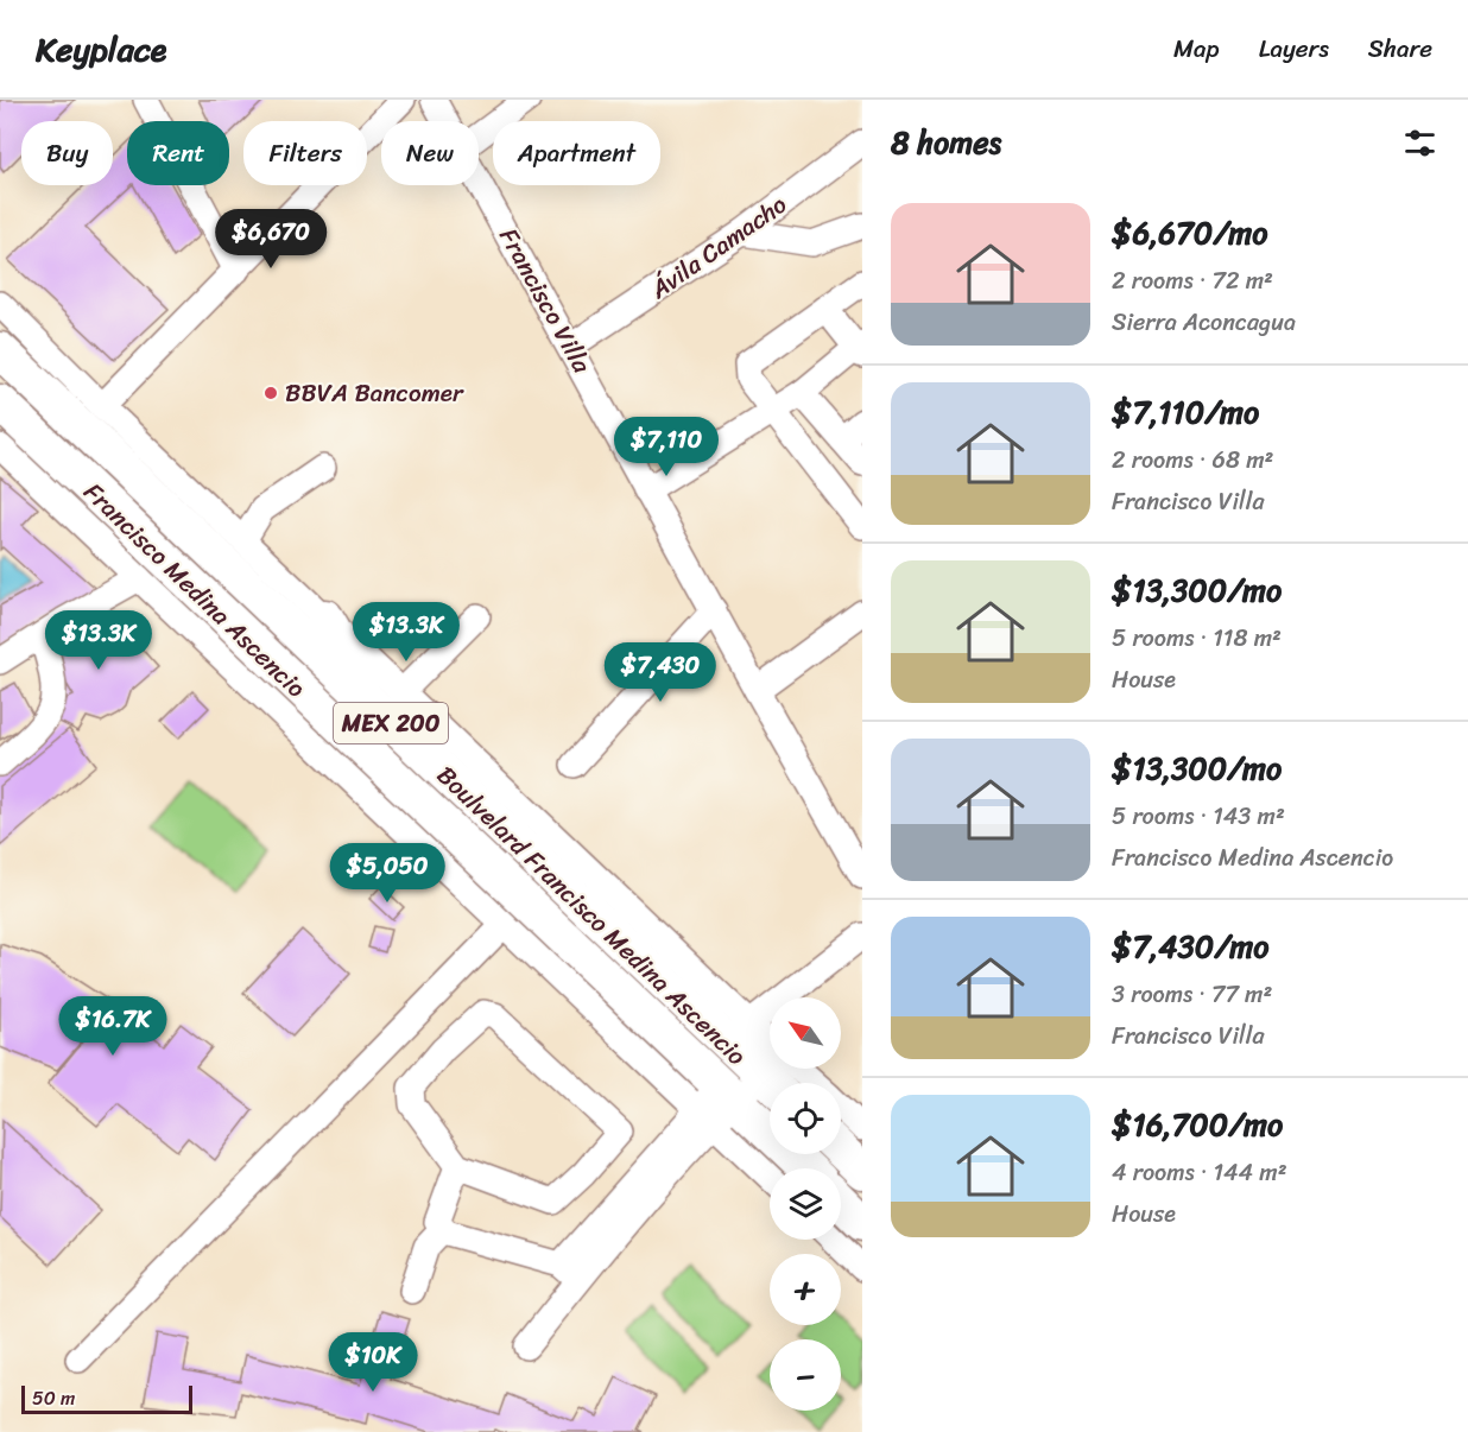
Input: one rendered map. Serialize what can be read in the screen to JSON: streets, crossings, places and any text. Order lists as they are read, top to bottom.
{
  "streets": {
    "highway": ["Francisco Medina Ascencio", "MEX 200", "Boulvelard Francisco Medina Ascencio"],
    "street": ["Ávila Camacho", "Francisco Villa"]
  },
  "crossings": [
    ["Ávila Camacho", "Francisco Villa"],
    ["Francisco Medina Ascencio", "Boulvelard Francisco Medina Ascencio"]
  ],
  "places": ["BBVA Bancomer"],
  "scale_bar": "50 m",
  "north": "top left",
  "page": {
    "header": "Keyplace",
    "nav": ["Map", "Layers", "Share"],
    "heading": "8 homes",
    "chip": [
      "Buy",
      "Rent",
      "Filters",
      "New",
      "Apartment"
    ],
    "list": [
      {
        "name": "$6,670/mo",
        "note": "2 rooms · 72 m² · Sierra Aconcagua"
      },
      {
        "name": "$7,110/mo",
        "note": "2 rooms · 68 m² · Francisco Villa"
      },
      {
        "name": "$13,300/mo",
        "note": "5 rooms · 118 m² · House"
      },
      {
        "name": "$13,300/mo",
        "note": "5 rooms · 143 m² · Francisco Medina Ascencio"
      },
      {
        "name": "$7,430/mo",
        "note": "3 rooms · 77 m² · Francisco Villa"
      },
      {
        "name": "$16,700/mo",
        "note": "4 rooms · 144 m² · House"
      }
    ],
    "price": [
      "$6,670",
      "$7,110",
      "$13.3K",
      "$13.3K",
      "$7,430",
      "$5,050",
      "$16.7K",
      "$10K"
    ],
    "map_buttons": ["+", "−"],
    "scale": "50 m"
  }
}
